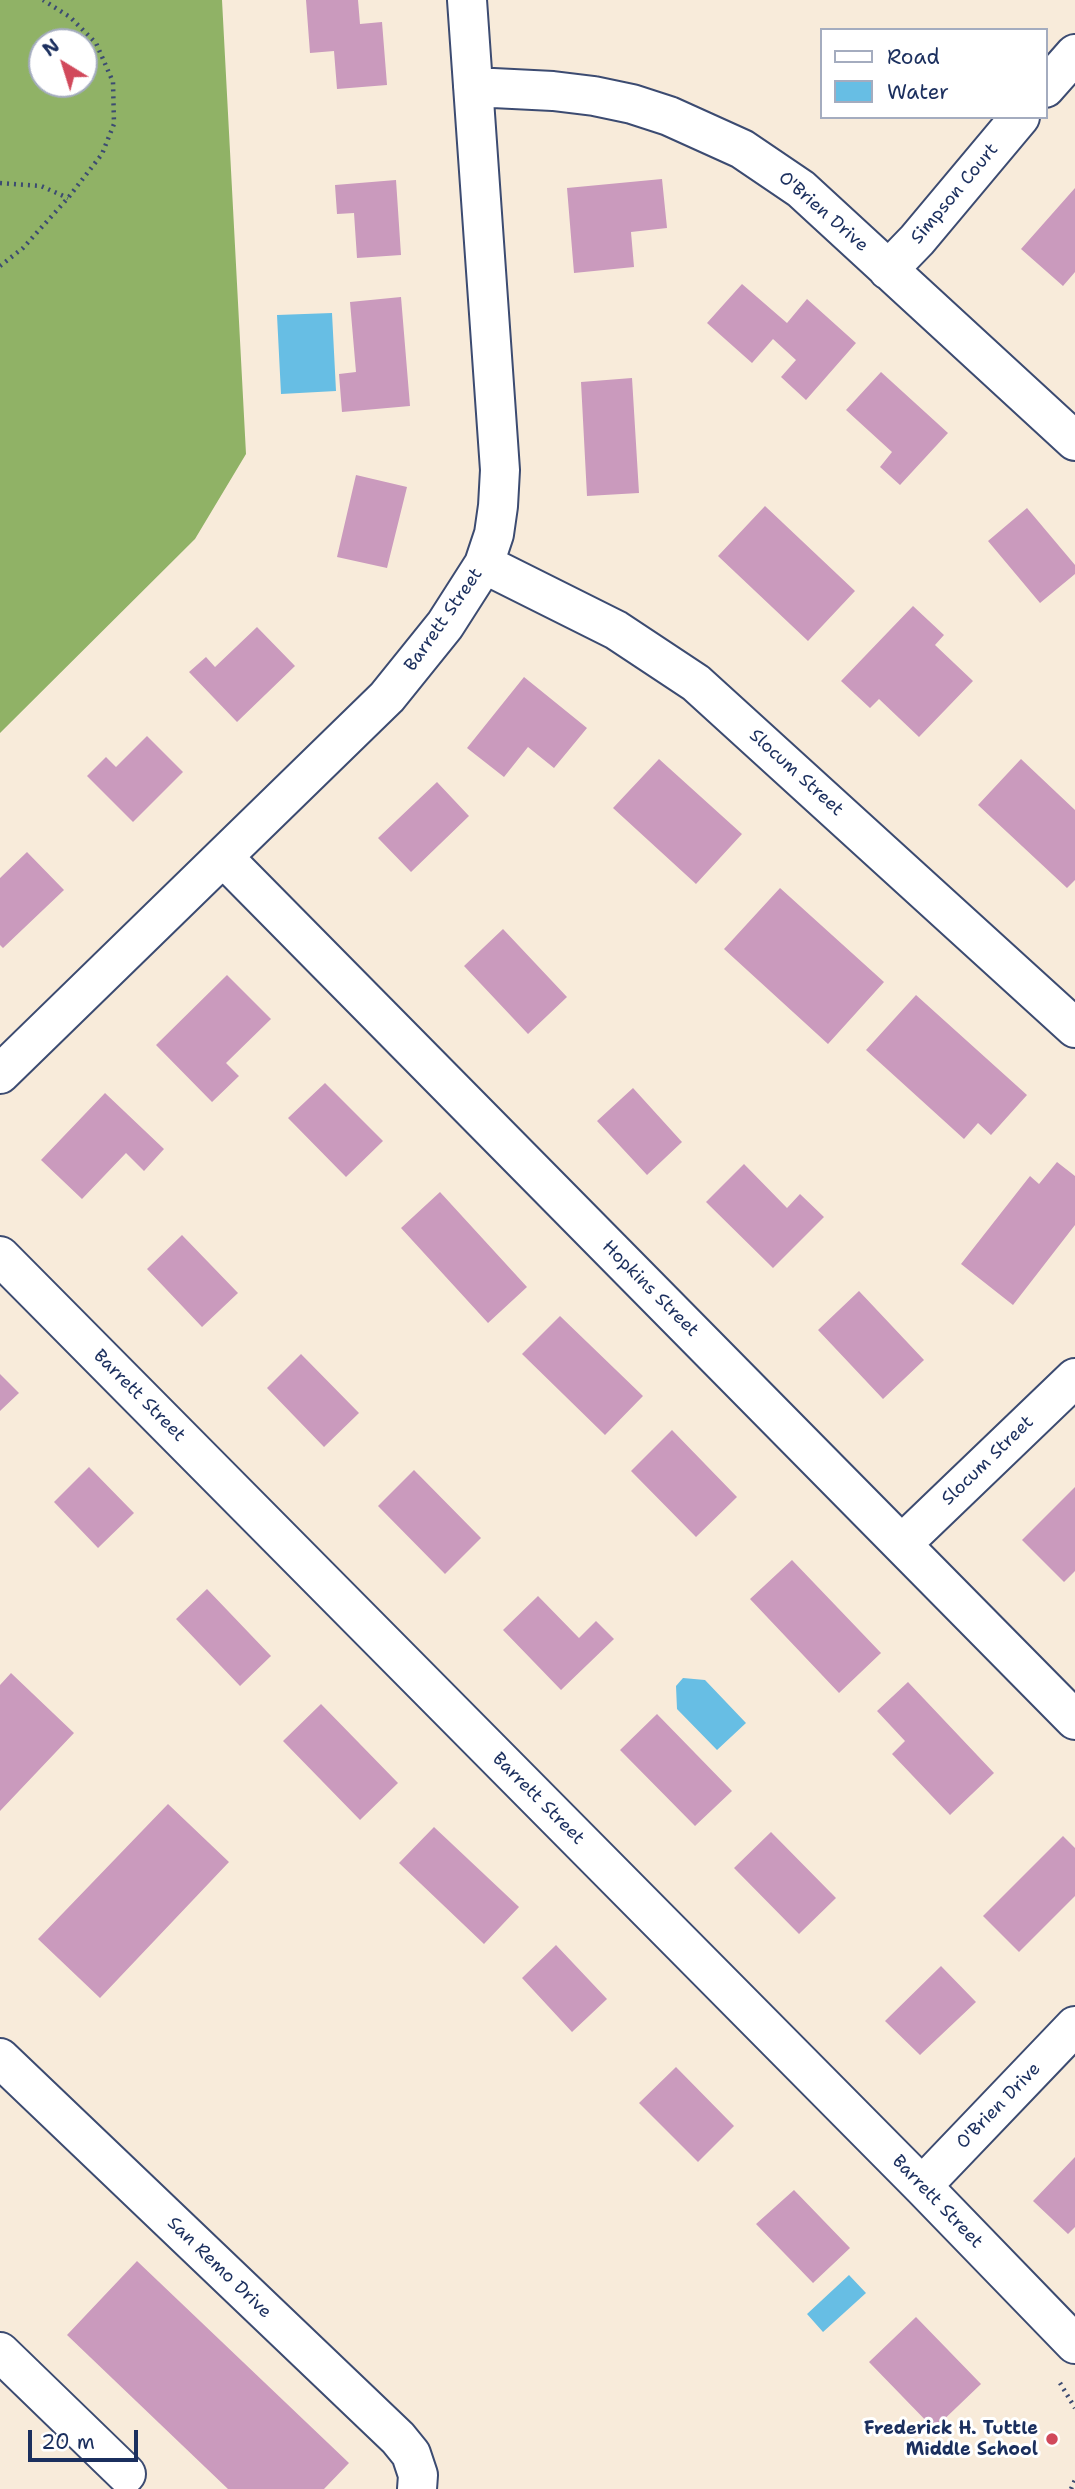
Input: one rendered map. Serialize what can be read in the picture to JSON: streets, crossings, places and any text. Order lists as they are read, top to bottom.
{
  "streets": {
    "street": [
      "Simpson Court",
      "O'Brien Drive",
      "Barrett Street",
      "Slocum Street",
      "Hopkins Street",
      "San Remo Drive"
    ]
  },
  "crossings": [
    ["Simpson Court", "O'Brien Drive"],
    ["O'Brien Drive", "Barrett Street"],
    ["Barrett Street", "Slocum Street"],
    ["Barrett Street", "Hopkins Street"],
    ["Slocum Street", "Hopkins Street"]
  ],
  "places": ["Frederick H. Tuttle Middle School"],
  "legend": ["Road", "Water"],
  "scale_bar": "20 m",
  "north": "top left"
}
